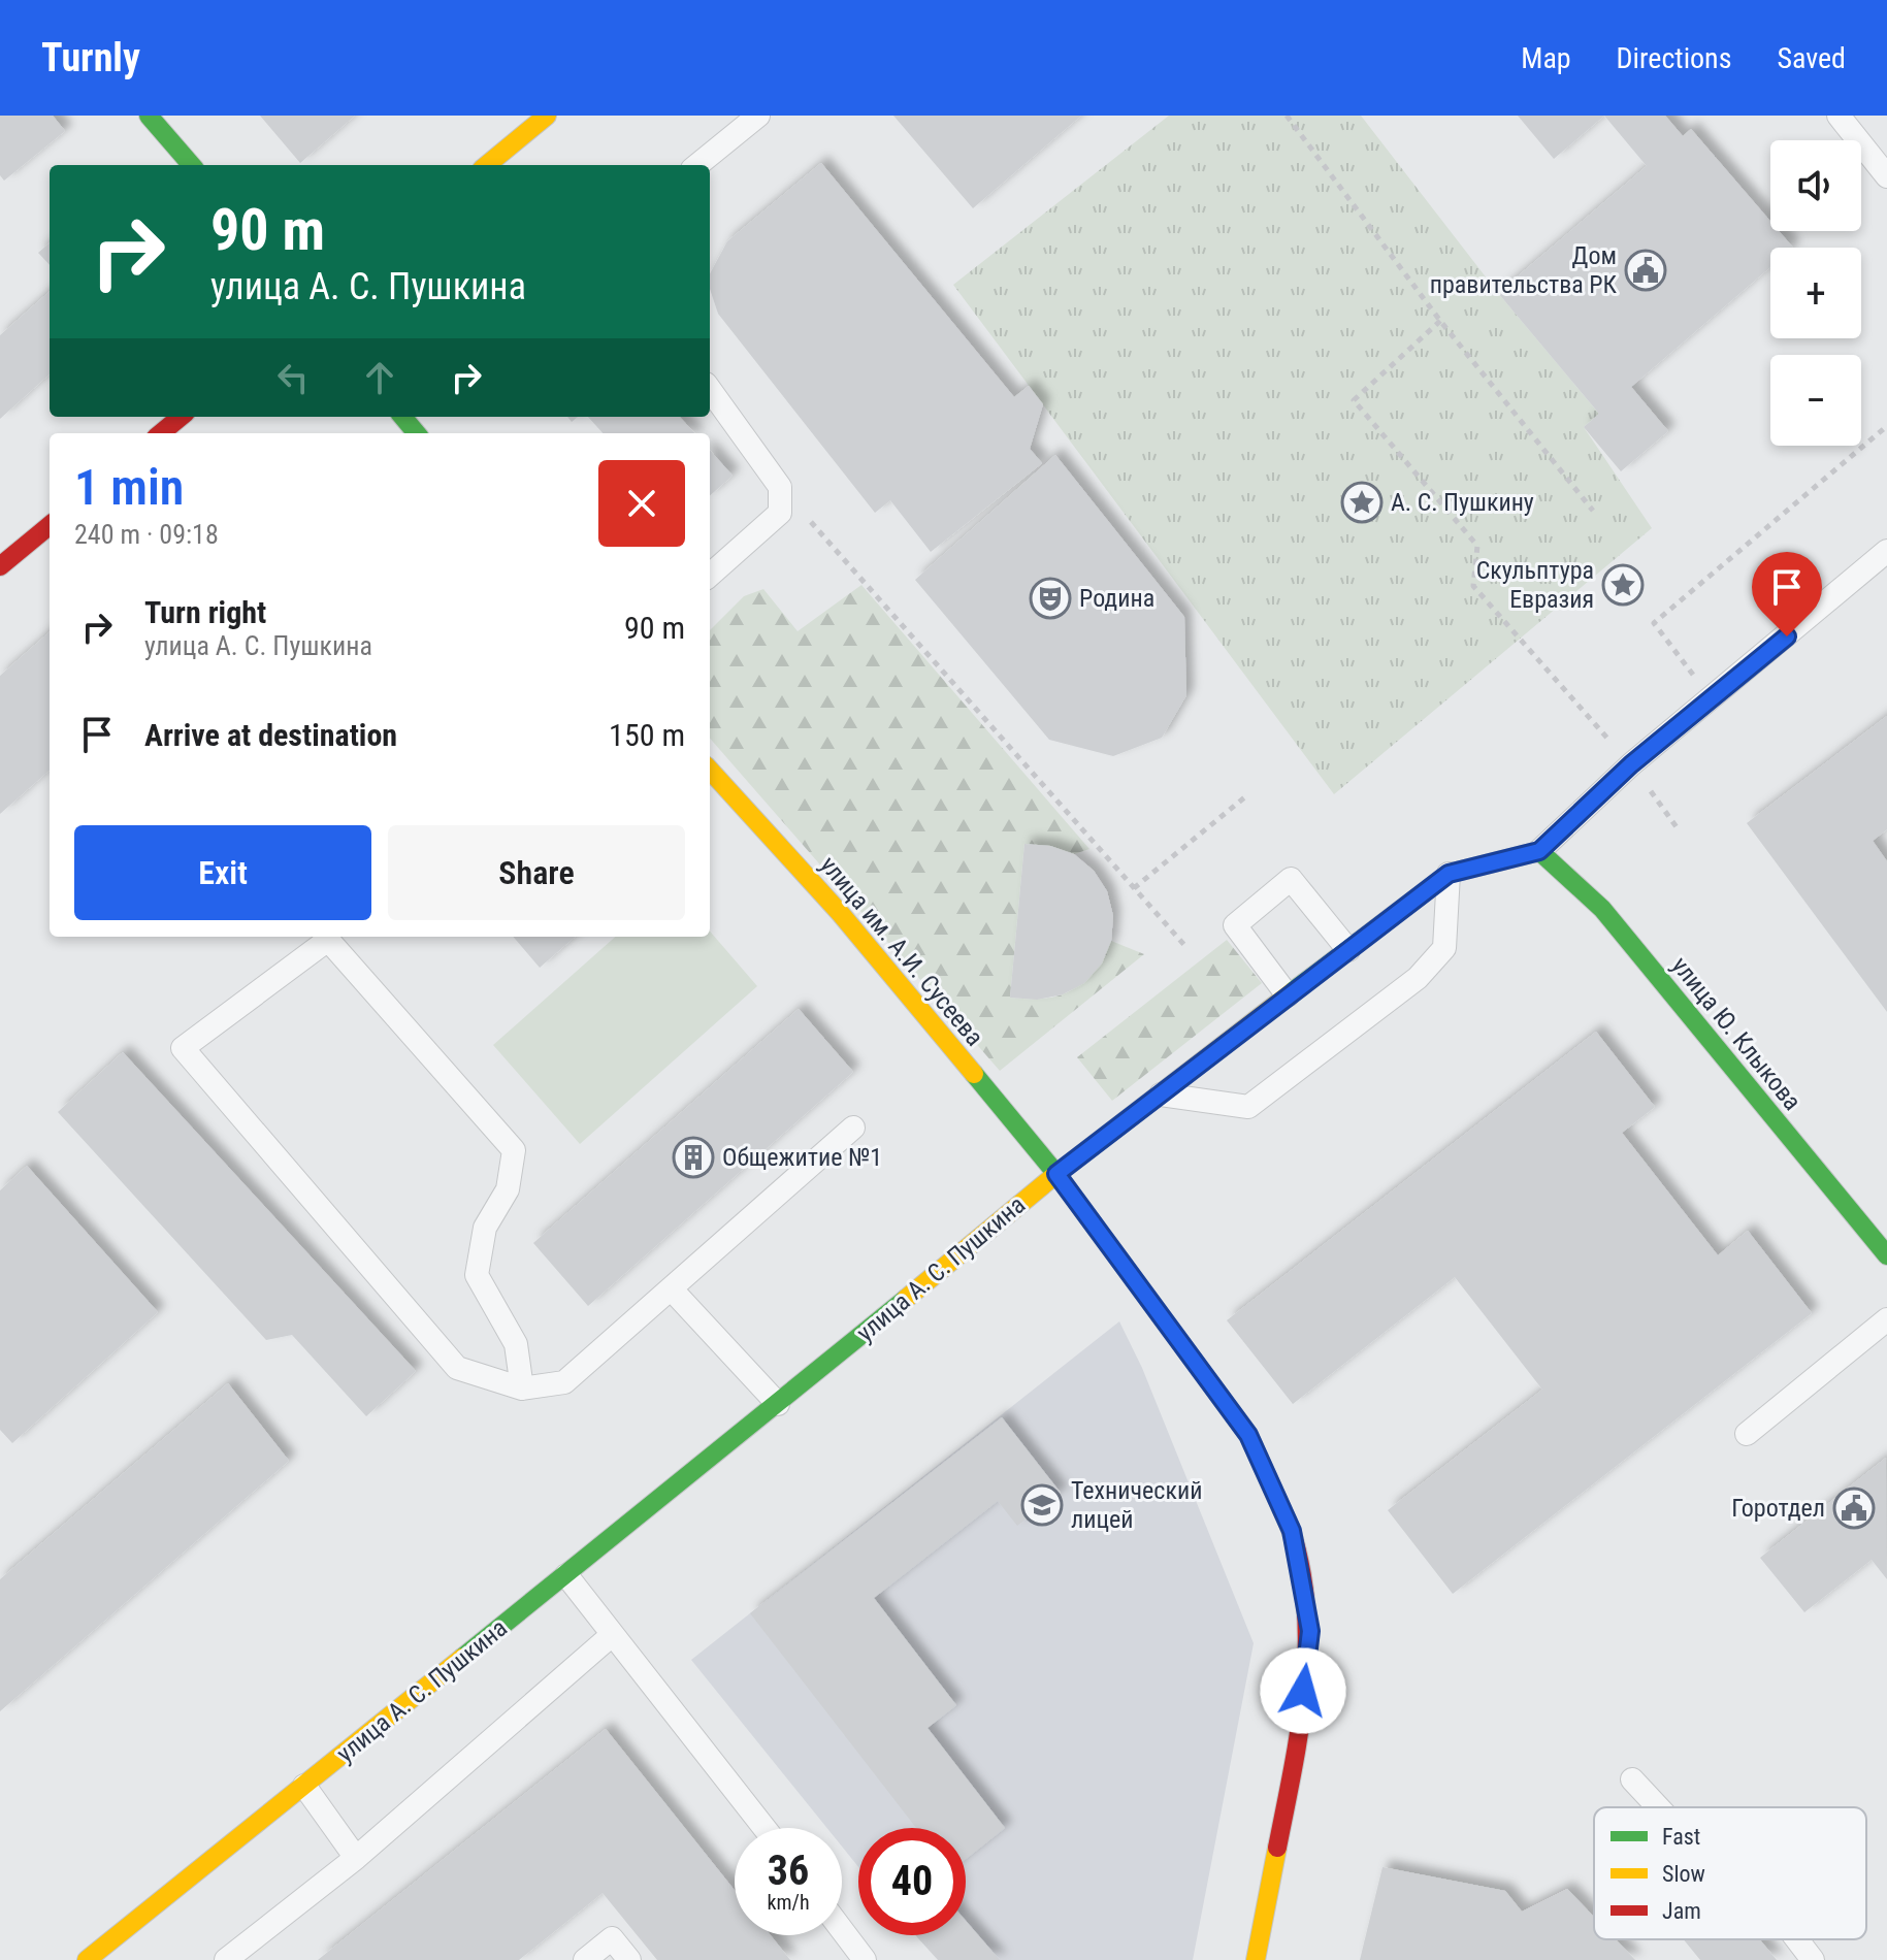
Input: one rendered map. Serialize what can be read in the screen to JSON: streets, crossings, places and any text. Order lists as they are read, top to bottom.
{
  "streets": {
    "main road": ["улица им. А.И. Сусеева", "улица Ю. Клыкова", "улица А. С. Пушкина"]
  },
  "crossings": [
    ["улица им. А.И. Сусеева", "улица А. С. Пушкина"],
    ["улица Ю. Клыкова", "улица А. С. Пушкина"]
  ],
  "places": {
    "public building": ["Дом правительства РК", "Горотдел"],
    "place": ["А. С. Пушкину", "Скульптура Евразия"],
    "theatre": ["Родина"],
    "building": ["Общежитие №1"],
    "school or university": ["Технический лицей"]
  },
  "legend": ["Fast", "Slow", "Jam"],
  "page": {
    "header": "Turnly",
    "nav": ["Map", "Directions", "Saved"],
    "map_buttons": ["+", "−"],
    "turn": ["90 m", "улица А. С. Пушкина"],
    "heading": ["1 min", "240 m · 09:18"],
    "list": [
      {
        "name": "Turn right",
        "note": "улица А. С. Пушкина",
        "value": "90 m"
      },
      {
        "name": "Arrive at destination",
        "value": "150 m"
      }
    ],
    "buttons": ["Exit", "Share"],
    "speed": "36 km/h",
    "limit": "40"
  }
}
